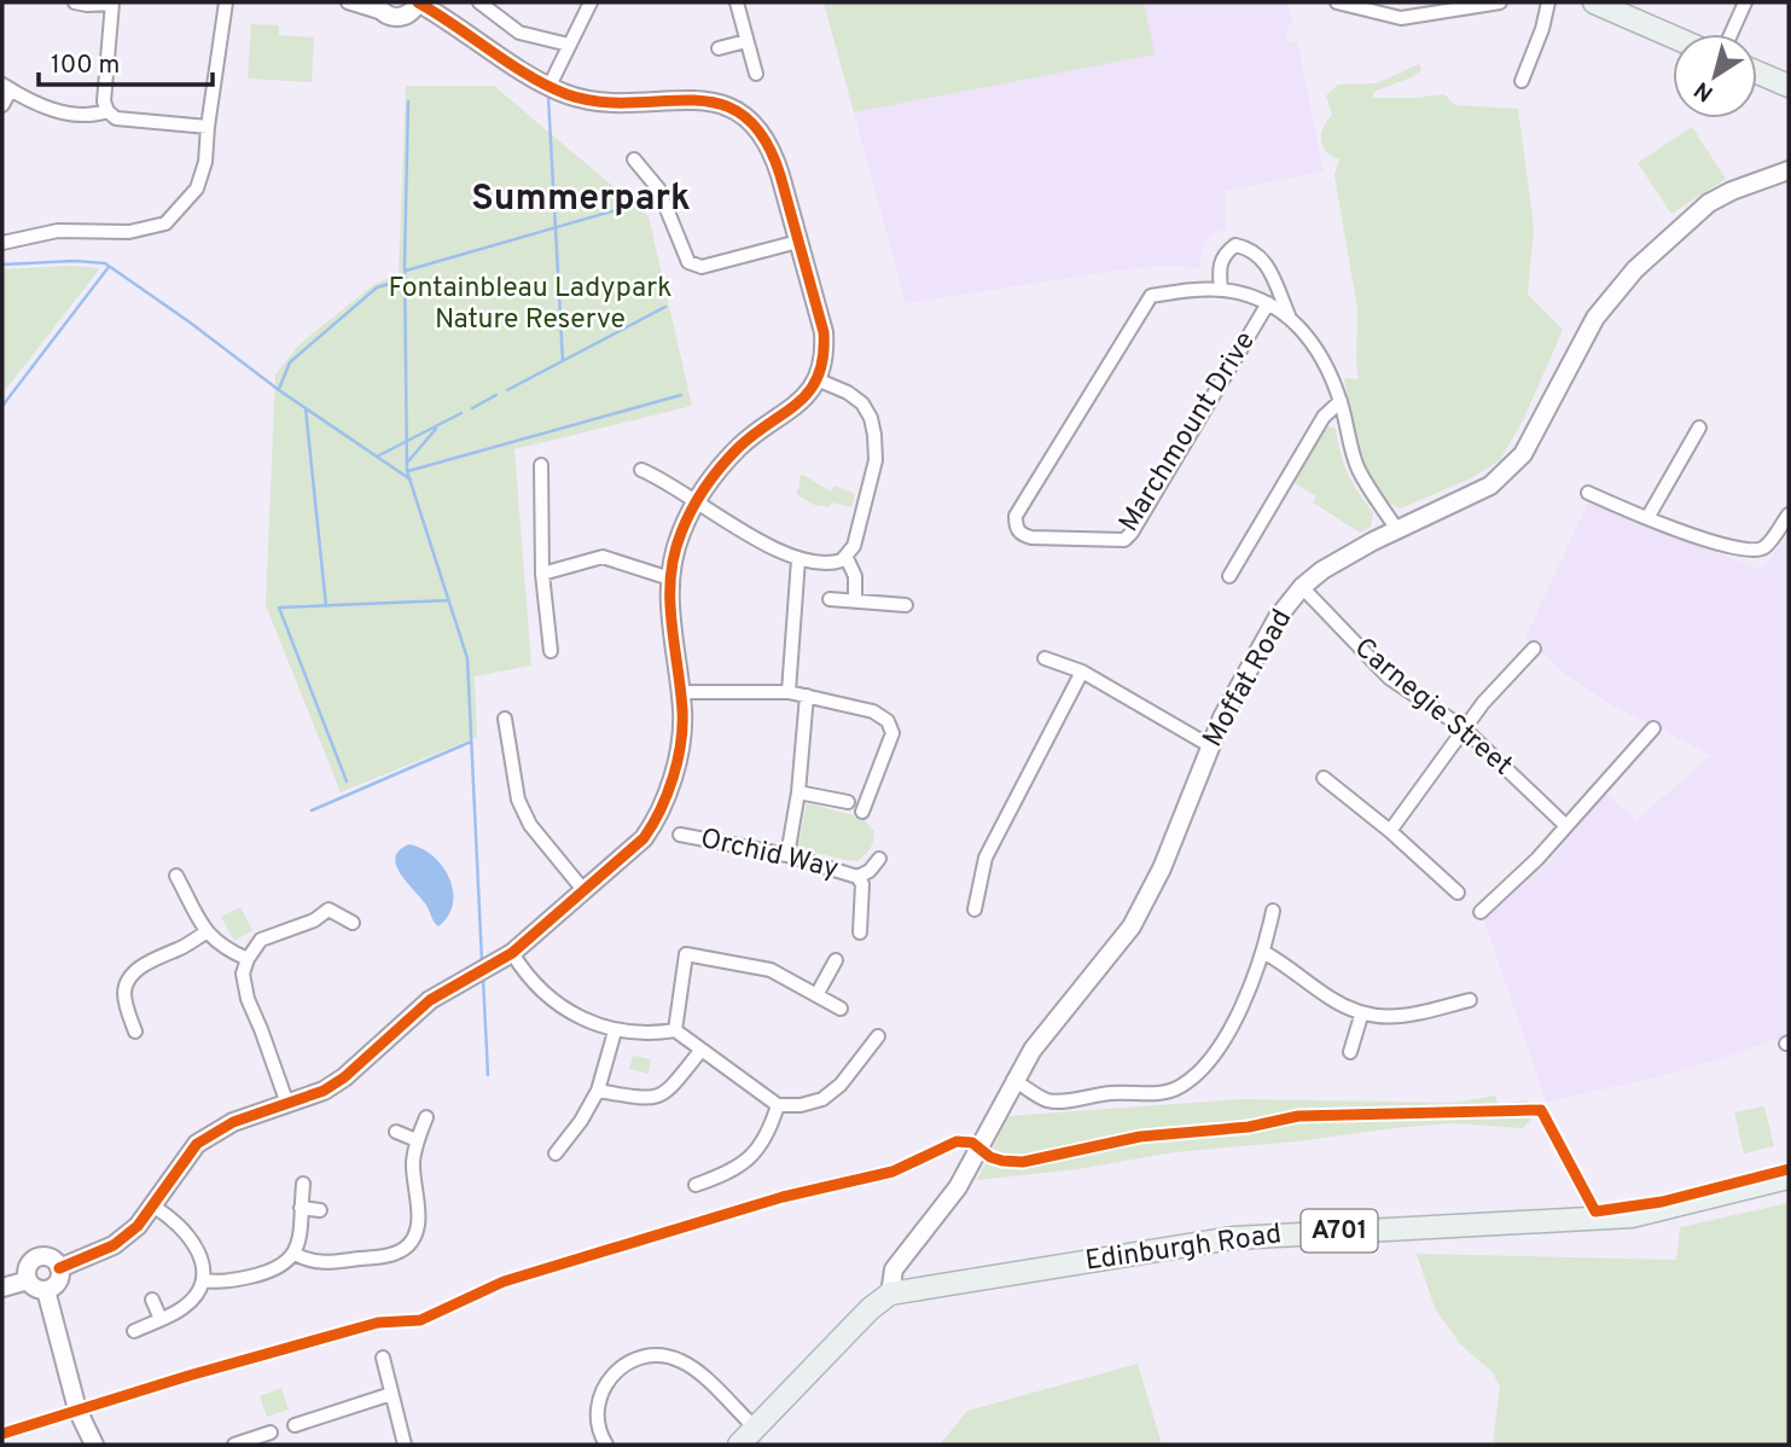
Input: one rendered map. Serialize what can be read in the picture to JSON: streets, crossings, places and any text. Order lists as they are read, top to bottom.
{
  "streets": {
    "main road": ["A701", "Edinburgh Road"],
    "street": [
      "Marchmount Drive",
      "Moffat Road",
      "Carnegie Street",
      "Orchid Way"
    ]
  },
  "crossings": [
    ["Moffat Road", "Carnegie Street"],
    ["Moffat Road", "Edinburgh Road"]
  ],
  "districts": ["Summerpark"],
  "parks": ["Fontainbleau Ladypark Nature Reserve"],
  "scale_bar": "100 m",
  "north": "bottom left"
}
